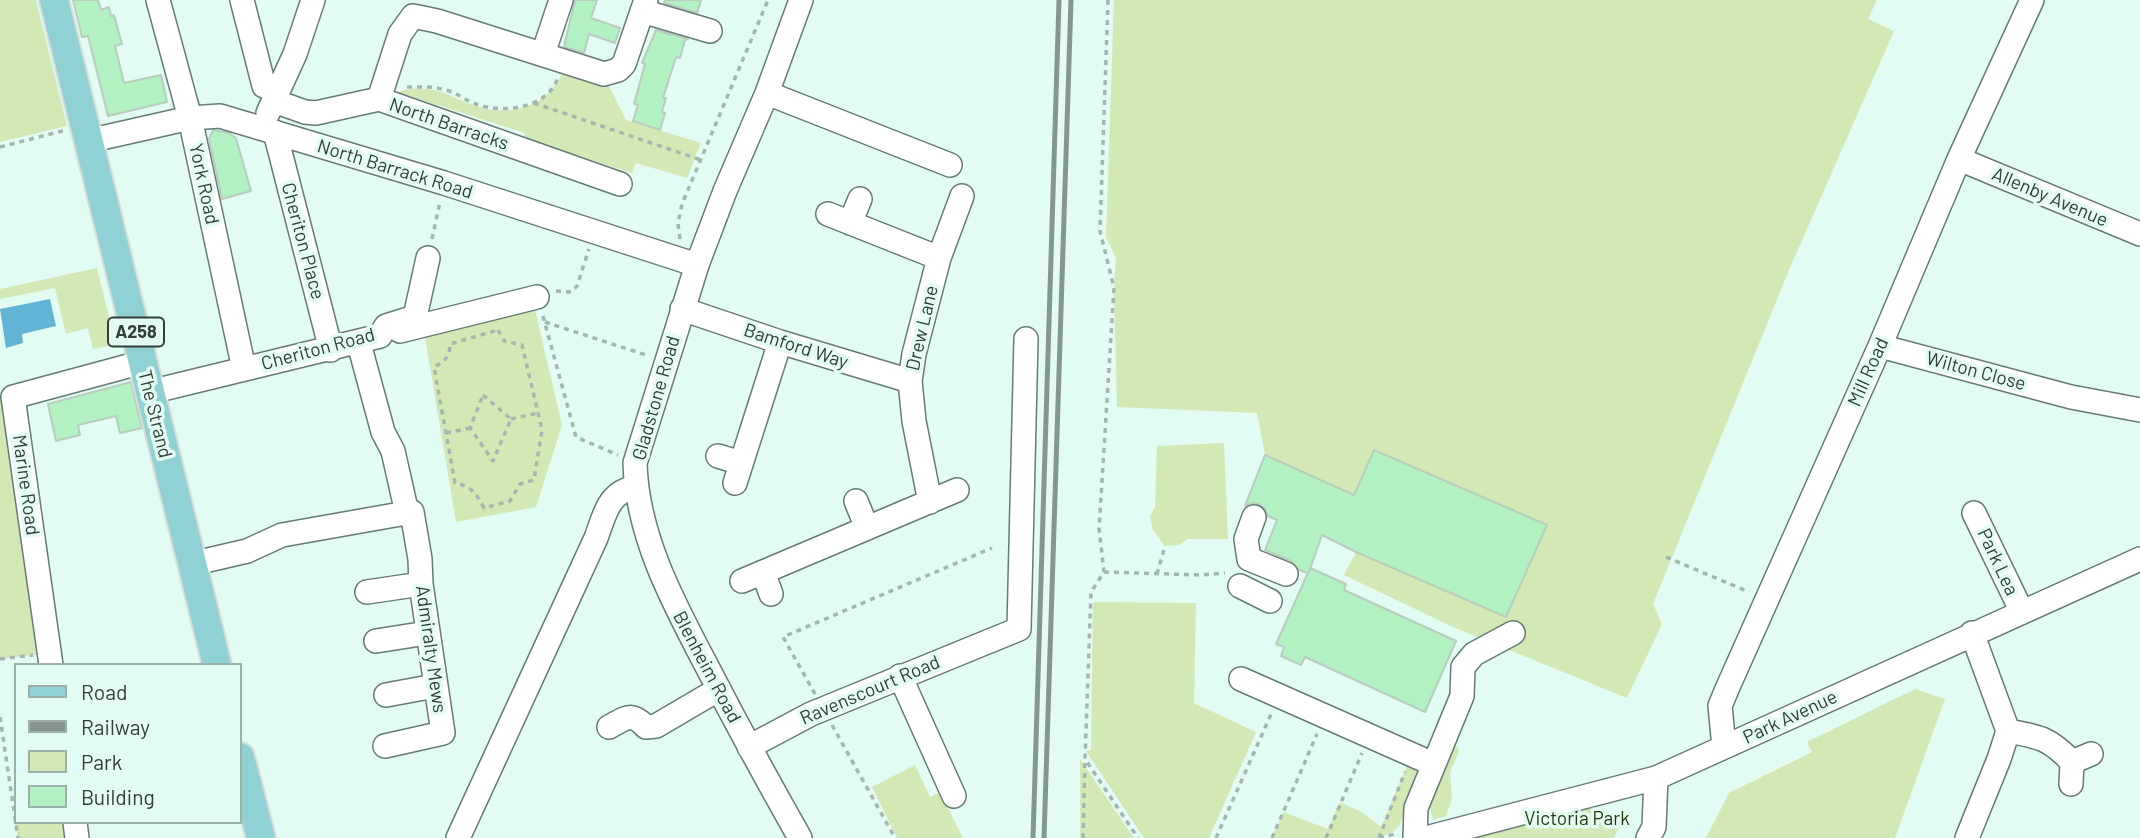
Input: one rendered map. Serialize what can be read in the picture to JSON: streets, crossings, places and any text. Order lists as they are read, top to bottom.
{
  "streets": {
    "main road": ["A258", "The Strand"],
    "street": [
      "North Barracks",
      "North Barrack Road",
      "York Road",
      "Allenby Avenue",
      "Cheriton Place",
      "Drew Lane",
      "Bamford Way",
      "Cheriton Road",
      "Wilton Close",
      "Mill Road",
      "Gladstone Road",
      "Marine Road",
      "Park Lea",
      "Admiralty Mews",
      "Blenheim Road",
      "Ravenscourt Road",
      "Park Avenue"
    ]
  },
  "crossings": [
    ["North Barrack Road", "York Road"],
    ["North Barrack Road", "Cheriton Place"],
    ["North Barrack Road", "Gladstone Road"],
    ["North Barrack Road", "The Strand"],
    ["York Road", "Cheriton Road"],
    ["Allenby Avenue", "Mill Road"],
    ["Cheriton Place", "Cheriton Road"],
    ["Drew Lane", "Bamford Way"],
    ["Bamford Way", "Gladstone Road"],
    ["Cheriton Road", "The Strand"],
    ["Wilton Close", "Mill Road"],
    ["Mill Road", "Park Avenue"],
    ["Gladstone Road", "Blenheim Road"],
    ["The Strand", "Marine Road"],
    ["Park Lea", "Park Avenue"],
    ["Blenheim Road", "Ravenscourt Road"]
  ],
  "parks": ["Victoria Park"],
  "legend": [
    "Road",
    "Railway",
    "Park",
    "Building"
  ]
}
